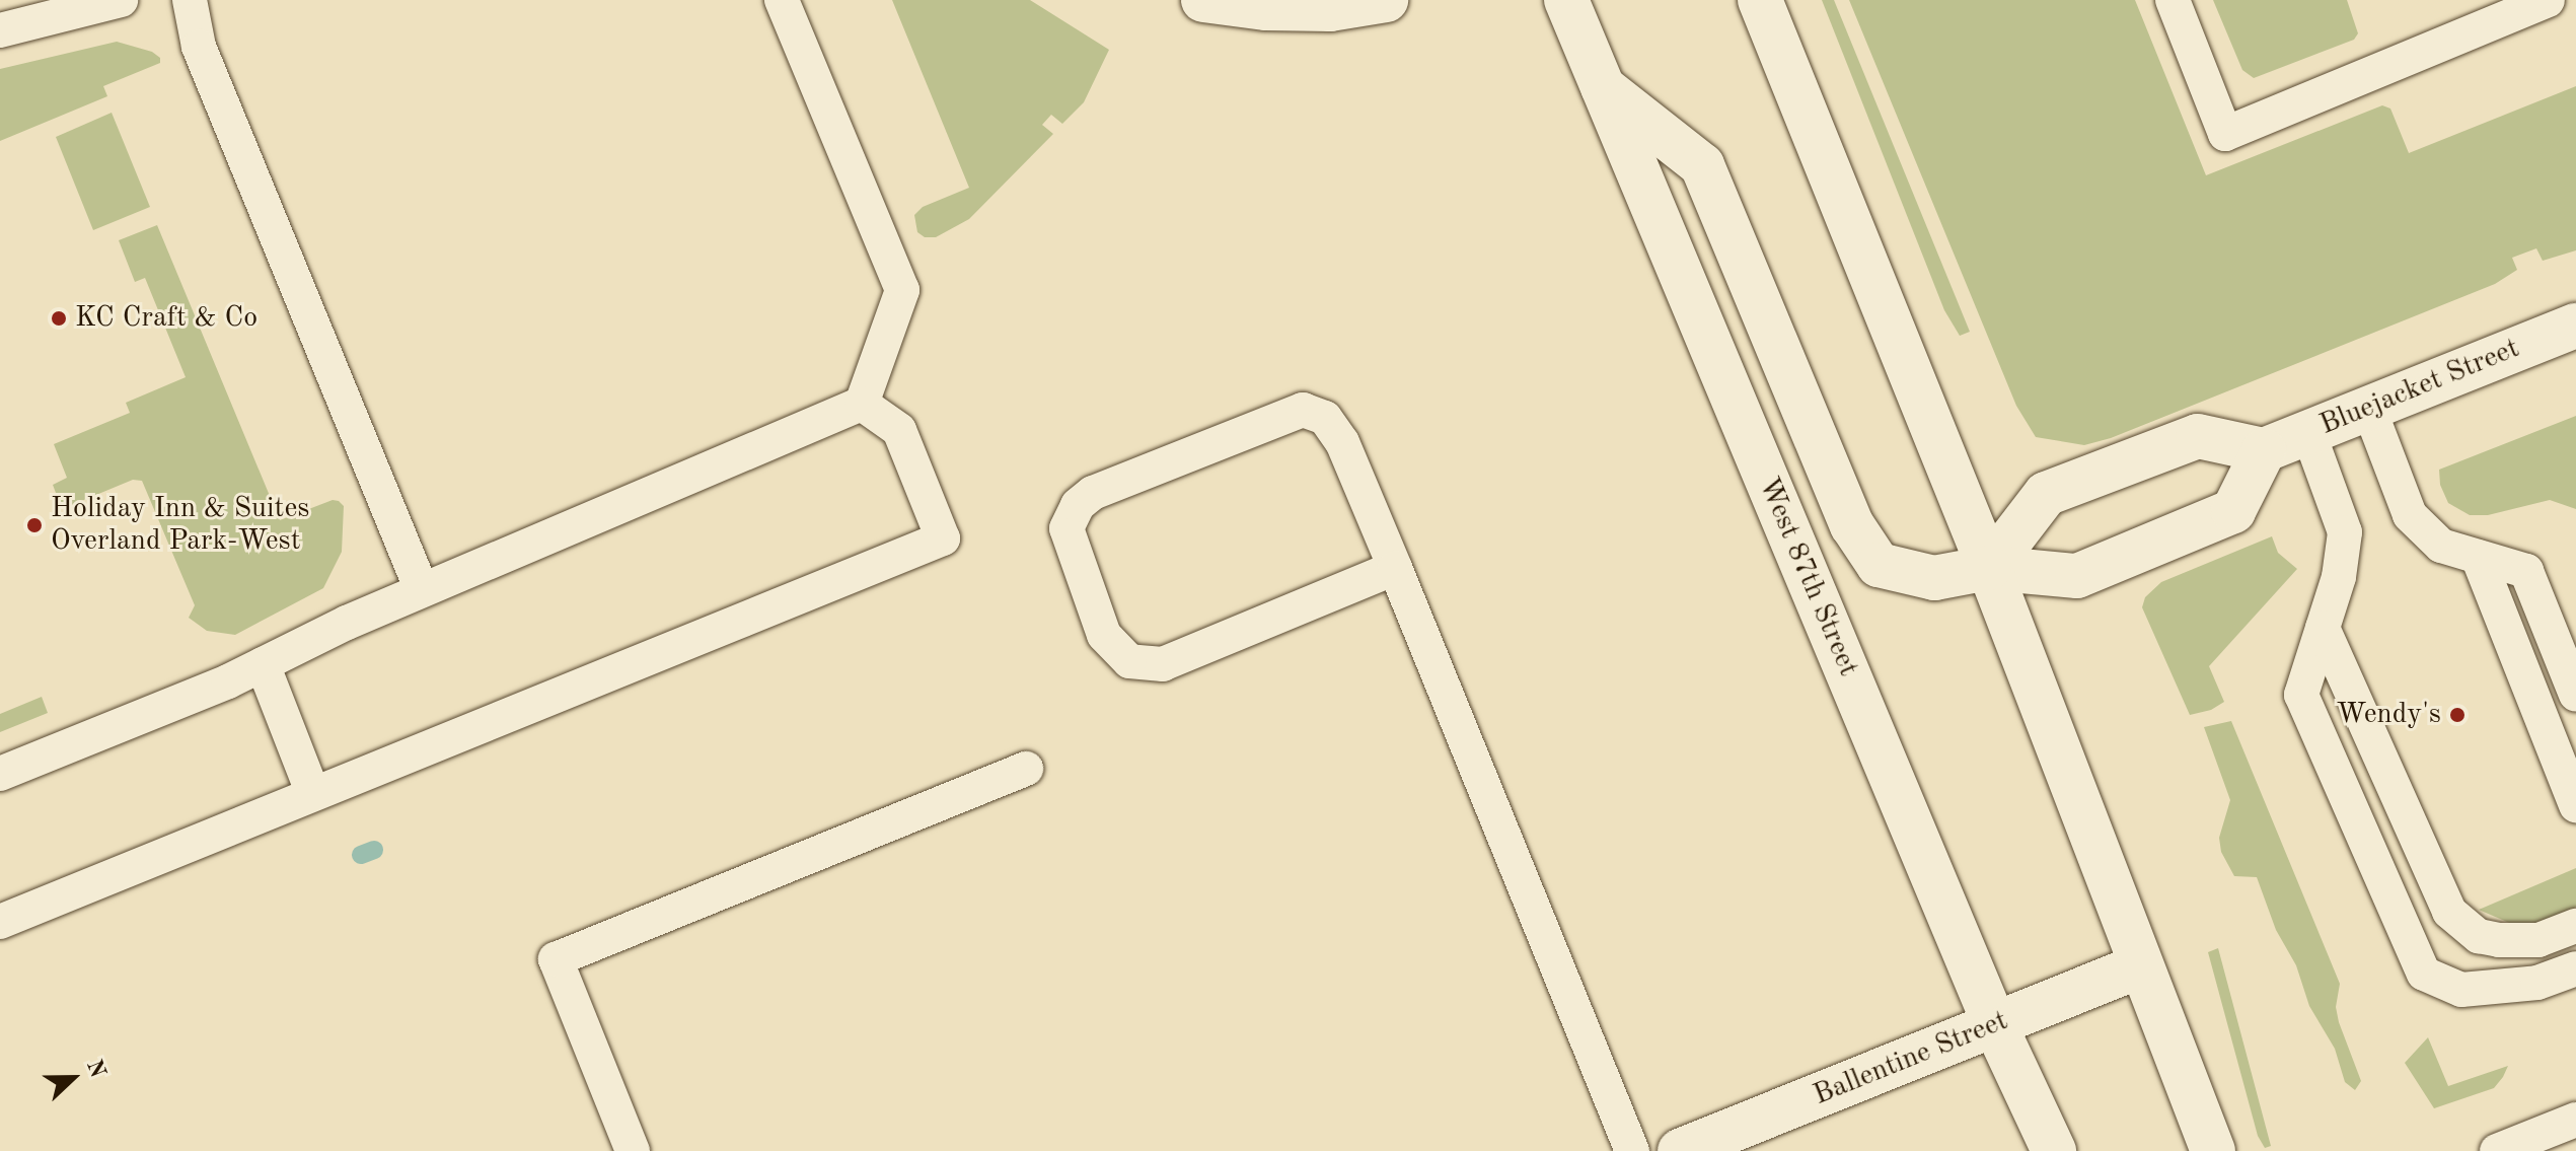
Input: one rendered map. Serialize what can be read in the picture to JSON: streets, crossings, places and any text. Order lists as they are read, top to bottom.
{
  "streets": {
    "main road": ["Bluejacket Street", "West 87th Street", "Ballentine Street"]
  },
  "crossings": [
    ["West 87th Street", "Ballentine Street"]
  ],
  "places": ["KC Craft & Co", "Holiday Inn & Suites Overland Park-West", "Wendy's"],
  "north": "right"
}
